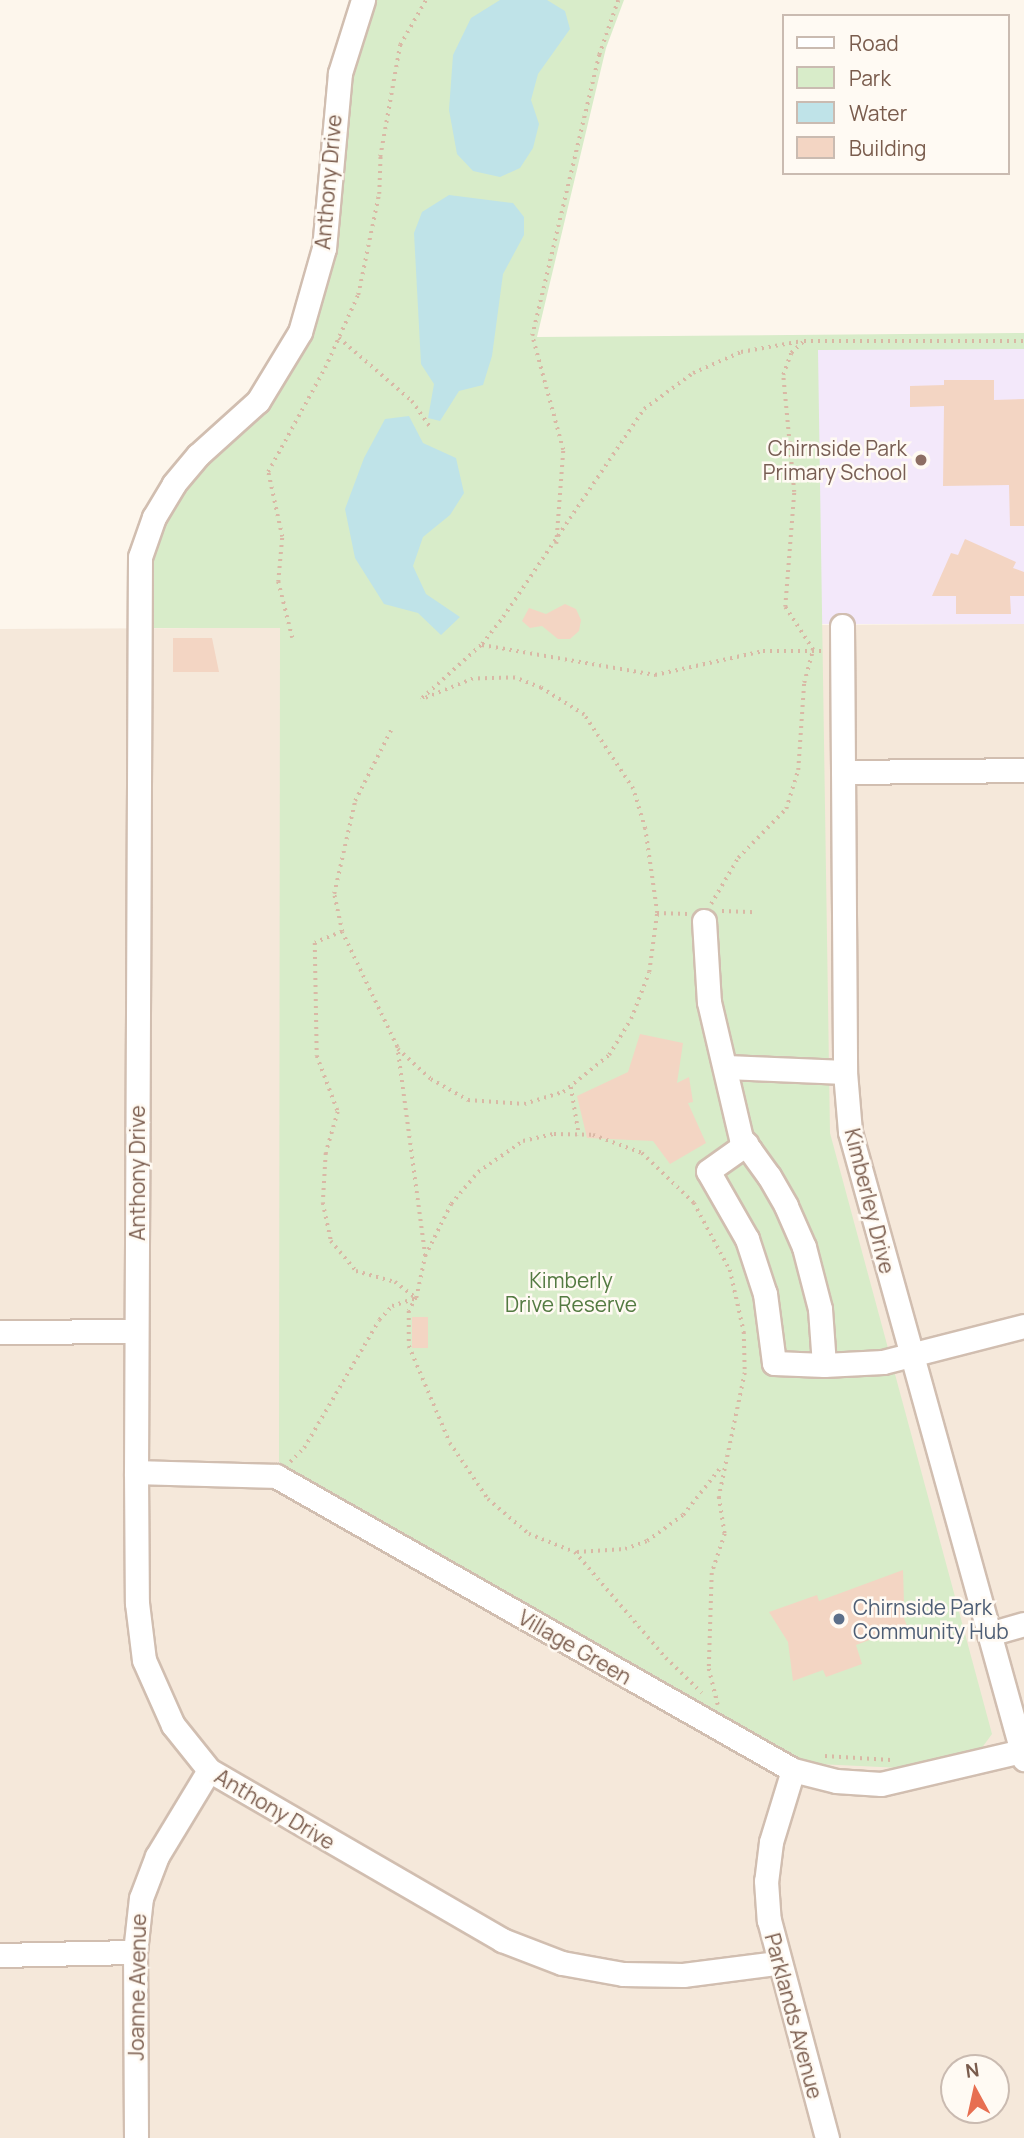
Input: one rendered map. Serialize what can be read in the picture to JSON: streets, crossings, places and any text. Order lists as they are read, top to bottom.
{
  "streets": {
    "street": [
      "Anthony Drive",
      "Kimberley Drive",
      "Village Green",
      "Joanne Avenue",
      "Parklands Avenue"
    ]
  },
  "crossings": [
    ["Anthony Drive", "Village Green"],
    ["Anthony Drive", "Joanne Avenue"],
    ["Anthony Drive", "Parklands Avenue"],
    ["Kimberley Drive", "Village Green"],
    ["Village Green", "Parklands Avenue"]
  ],
  "parks": ["Kimberly Drive Reserve"],
  "places": ["Chirnside Park Primary School", "Chirnside Park Community Hub"],
  "legend": [
    "Road",
    "Park",
    "Water",
    "Building"
  ],
  "north": "top"
}
